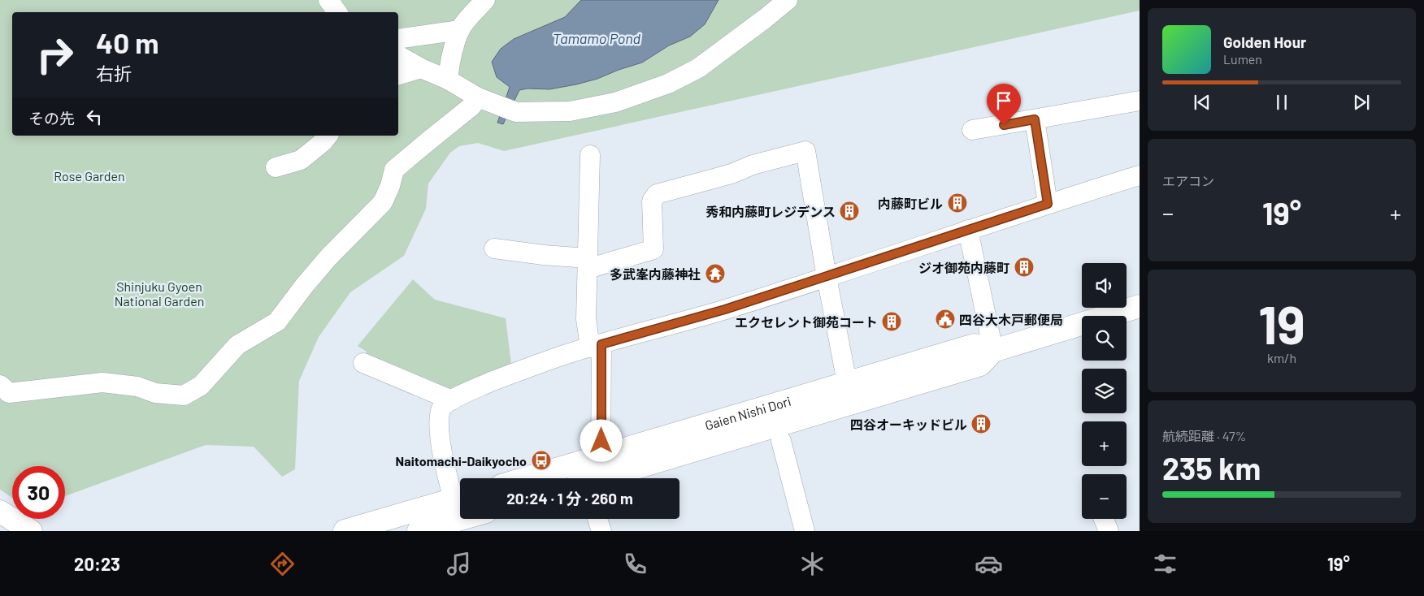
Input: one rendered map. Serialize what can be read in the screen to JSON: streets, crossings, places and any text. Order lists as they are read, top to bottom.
{
  "streets": {
    "main road": ["Gaien Nishi Dori"]
  },
  "water": ["Tamamo Pond"],
  "parks": ["Rose Garden", "Shinjuku Gyoen National Garden"],
  "places": {
    "building": [
      "内藤町ビル",
      "秀和内藤町レジデンス",
      "ジオ御苑内藤町",
      "エクセレント御苑コート",
      "四谷オーキッドビル"
    ],
    "temple": ["多武峯内藤神社"],
    "public building": ["四谷大木戸郵便局"],
    "bus stop": ["Naitomachi-Daikyocho"]
  },
  "page": {
    "turn": ["40 m", "右折"],
    "song": ["Golden Hour", "Lumen"],
    "then": "その先",
    "tile": [
      "エアコン",
      ["19", "km/h"],
      ["航続距離 · 47%", "235 km"]
    ],
    "heat": ["−", "19°", "+"],
    "map_buttons": ["+", "−"],
    "limit": "30",
    "trip": "20:24 · 1 分 · 260 m",
    "tabs": ["20:23", "19°"]
  }
}
